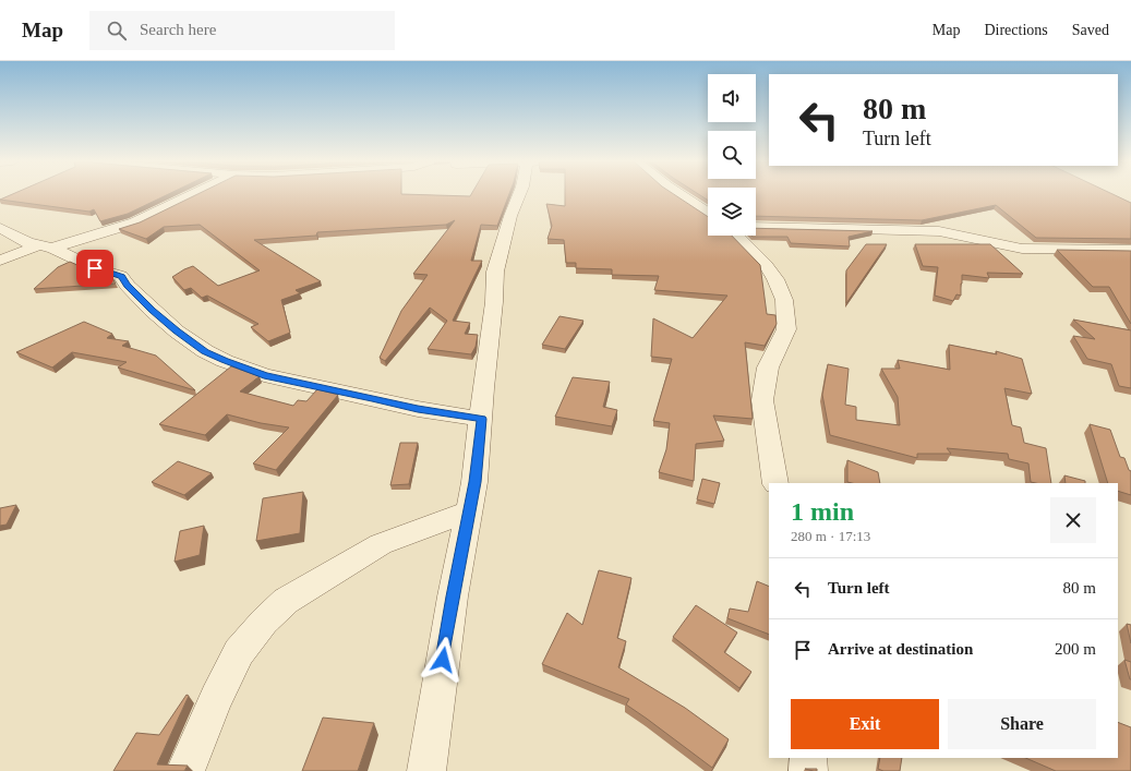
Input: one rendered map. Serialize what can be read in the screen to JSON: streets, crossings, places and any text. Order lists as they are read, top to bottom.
{
  "page": {
    "header": "Map",
    "search": "Search here",
    "nav": ["Map", "Directions", "Saved"],
    "turn": ["80 m", "Turn left"],
    "heading": ["1 min", "280 m · 17:13"],
    "list": [
      {
        "name": "Turn left",
        "value": "80 m"
      },
      {
        "name": "Arrive at destination",
        "value": "200 m"
      }
    ],
    "buttons": ["Exit", "Share"]
  }
}
